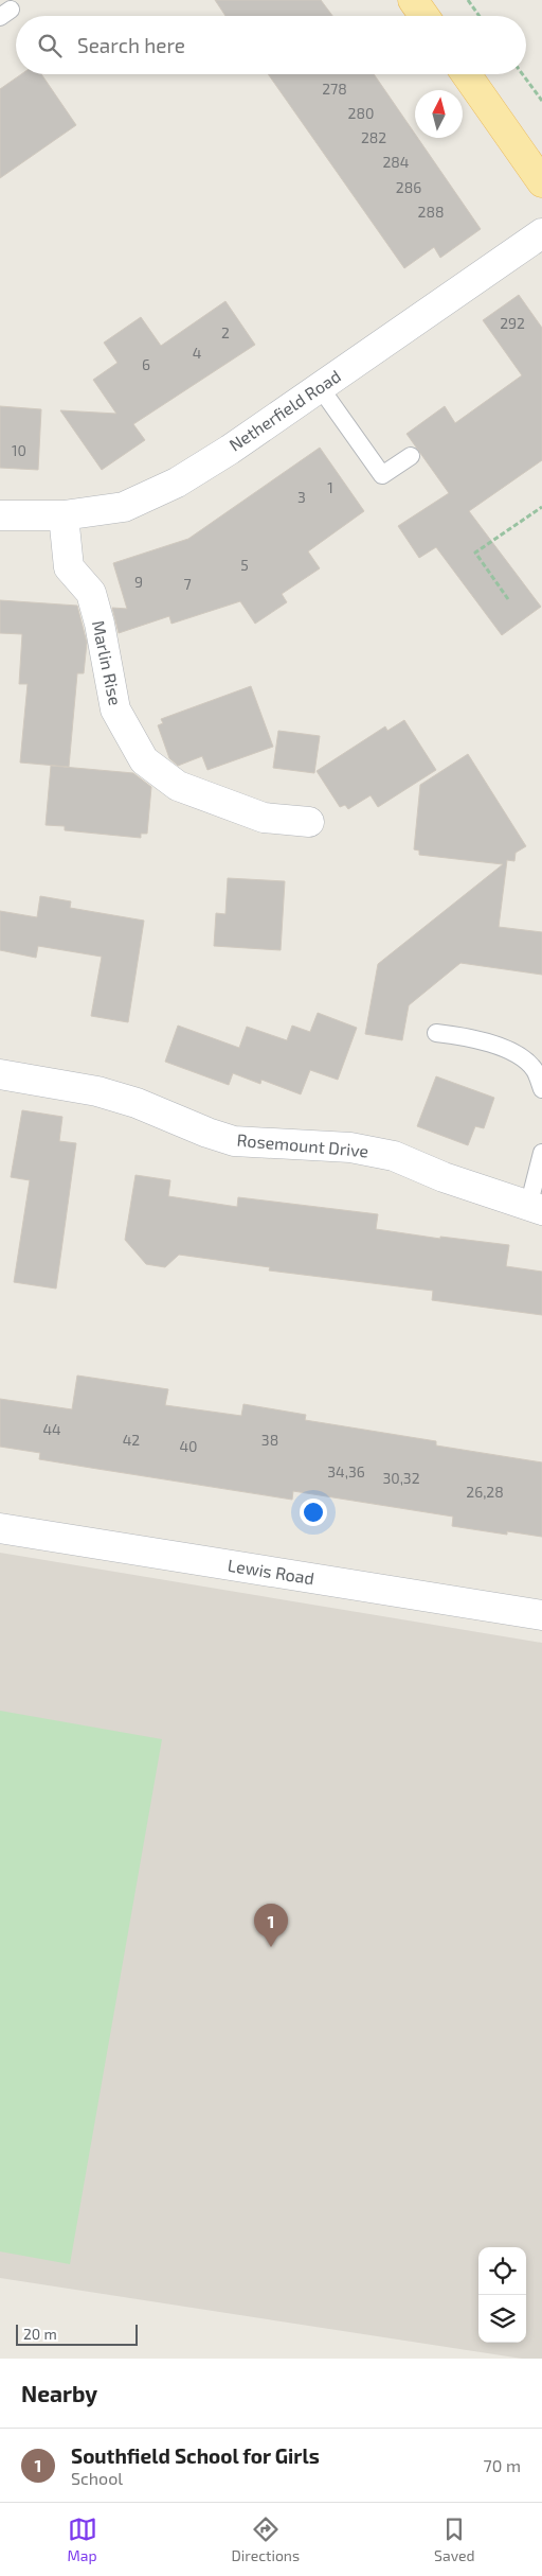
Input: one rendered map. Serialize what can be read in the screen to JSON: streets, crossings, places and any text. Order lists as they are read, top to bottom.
{
  "streets": {
    "street": [
      "Netherfield Road",
      "Marlin Rise",
      "Rosemount Drive",
      "Lewis Road"
    ]
  },
  "crossings": [
    ["Netherfield Road", "Marlin Rise"]
  ],
  "house_numbers": [
    "278",
    "280",
    "282",
    "284",
    "286",
    "288",
    "292",
    "2",
    "4",
    "6",
    "10",
    "1",
    "3",
    "5",
    "9",
    "7",
    "44",
    "42",
    "38",
    "40",
    "34,36",
    "30,32",
    "26,28"
  ],
  "scale_bar": "20 m",
  "north": "top",
  "page": {
    "search": "Search here",
    "pins": "1",
    "scale": "20 m",
    "heading": "Nearby",
    "list": [
      {
        "mark": "1",
        "name": "Southfield School for Girls",
        "note": "School",
        "value": "70 m"
      }
    ],
    "nav": ["Map", "Directions", "Saved"]
  }
}
